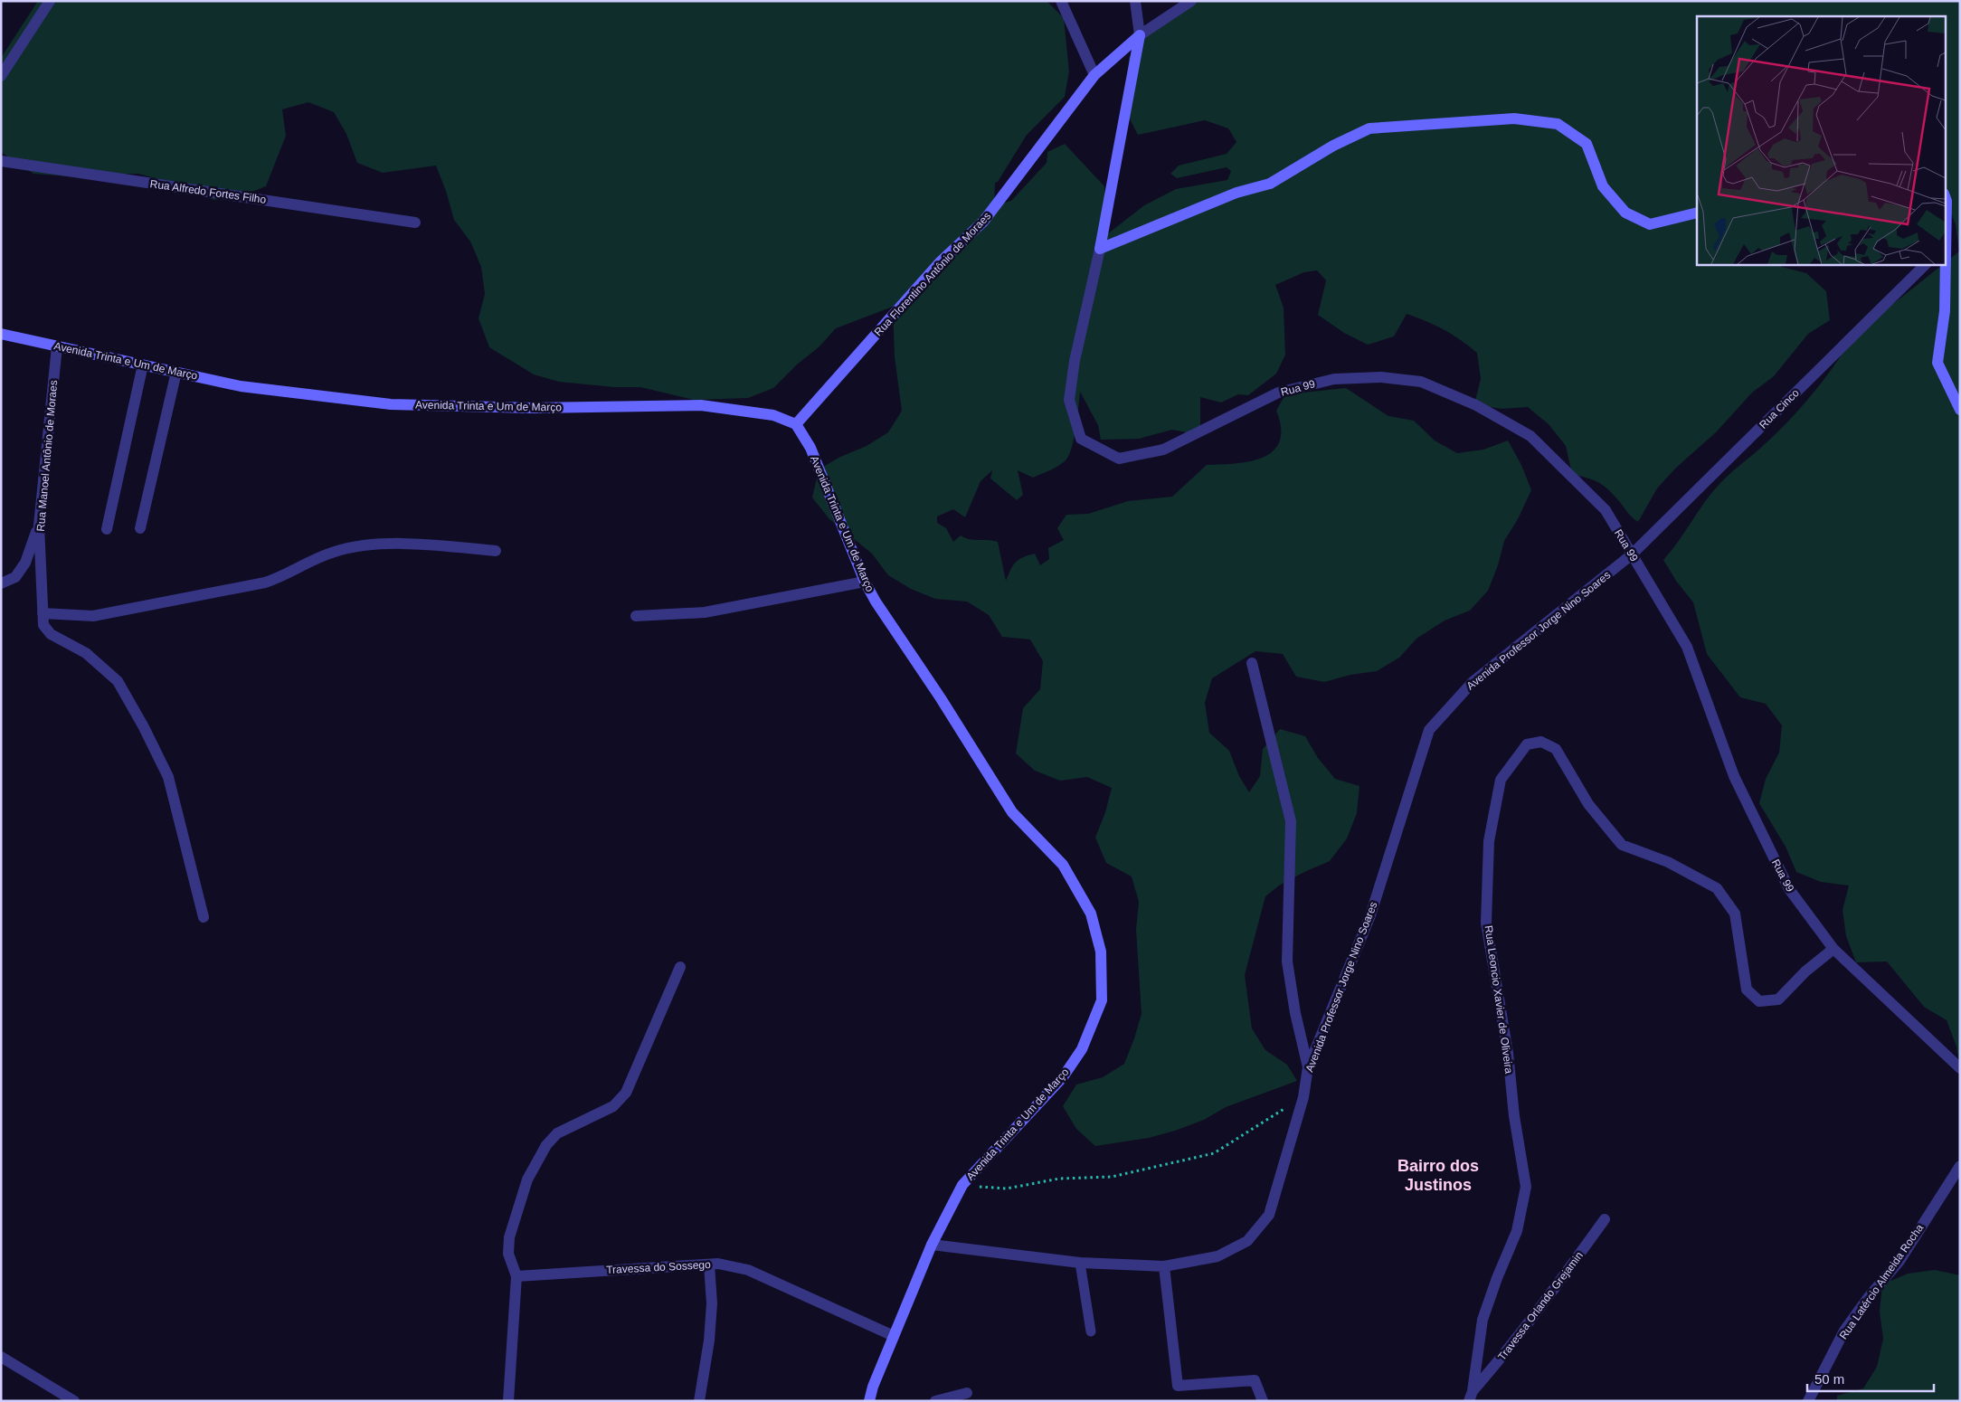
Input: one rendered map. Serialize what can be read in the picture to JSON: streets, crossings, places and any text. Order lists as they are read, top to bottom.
{
  "streets": {
    "street": [
      "Rua Alfredo Fortes Filho",
      "Rua Florentino Antônio de Moraes",
      "Avenida Trinta e Um de Março",
      "Rua 99",
      "Rua Cinco",
      "Rua Manoel Antônio de Moraes",
      "Avenida Professor Jorge Nino Soares",
      "Rua Leoncio Xavier de Oliveira",
      "Travessa do Sossego",
      "Rua Latércio Almeida Rocha",
      "Travessa Orlando Grejamin"
    ]
  },
  "crossings": [
    ["Rua Florentino Antônio de Moraes", "Avenida Trinta e Um de Março"],
    ["Avenida Trinta e Um de Março", "Rua Manoel Antônio de Moraes"],
    ["Avenida Trinta e Um de Março", "Avenida Professor Jorge Nino Soares"],
    ["Avenida Trinta e Um de Março", "Travessa do Sossego"],
    ["Rua 99", "Rua Cinco"],
    ["Rua 99", "Avenida Professor Jorge Nino Soares"],
    ["Rua 99", "Rua Leoncio Xavier de Oliveira"],
    ["Rua Cinco", "Avenida Professor Jorge Nino Soares"],
    ["Rua Leoncio Xavier de Oliveira", "Travessa Orlando Grejamin"]
  ],
  "districts": ["Bairro dos Justinos"],
  "scale_bar": "50 m"
}
